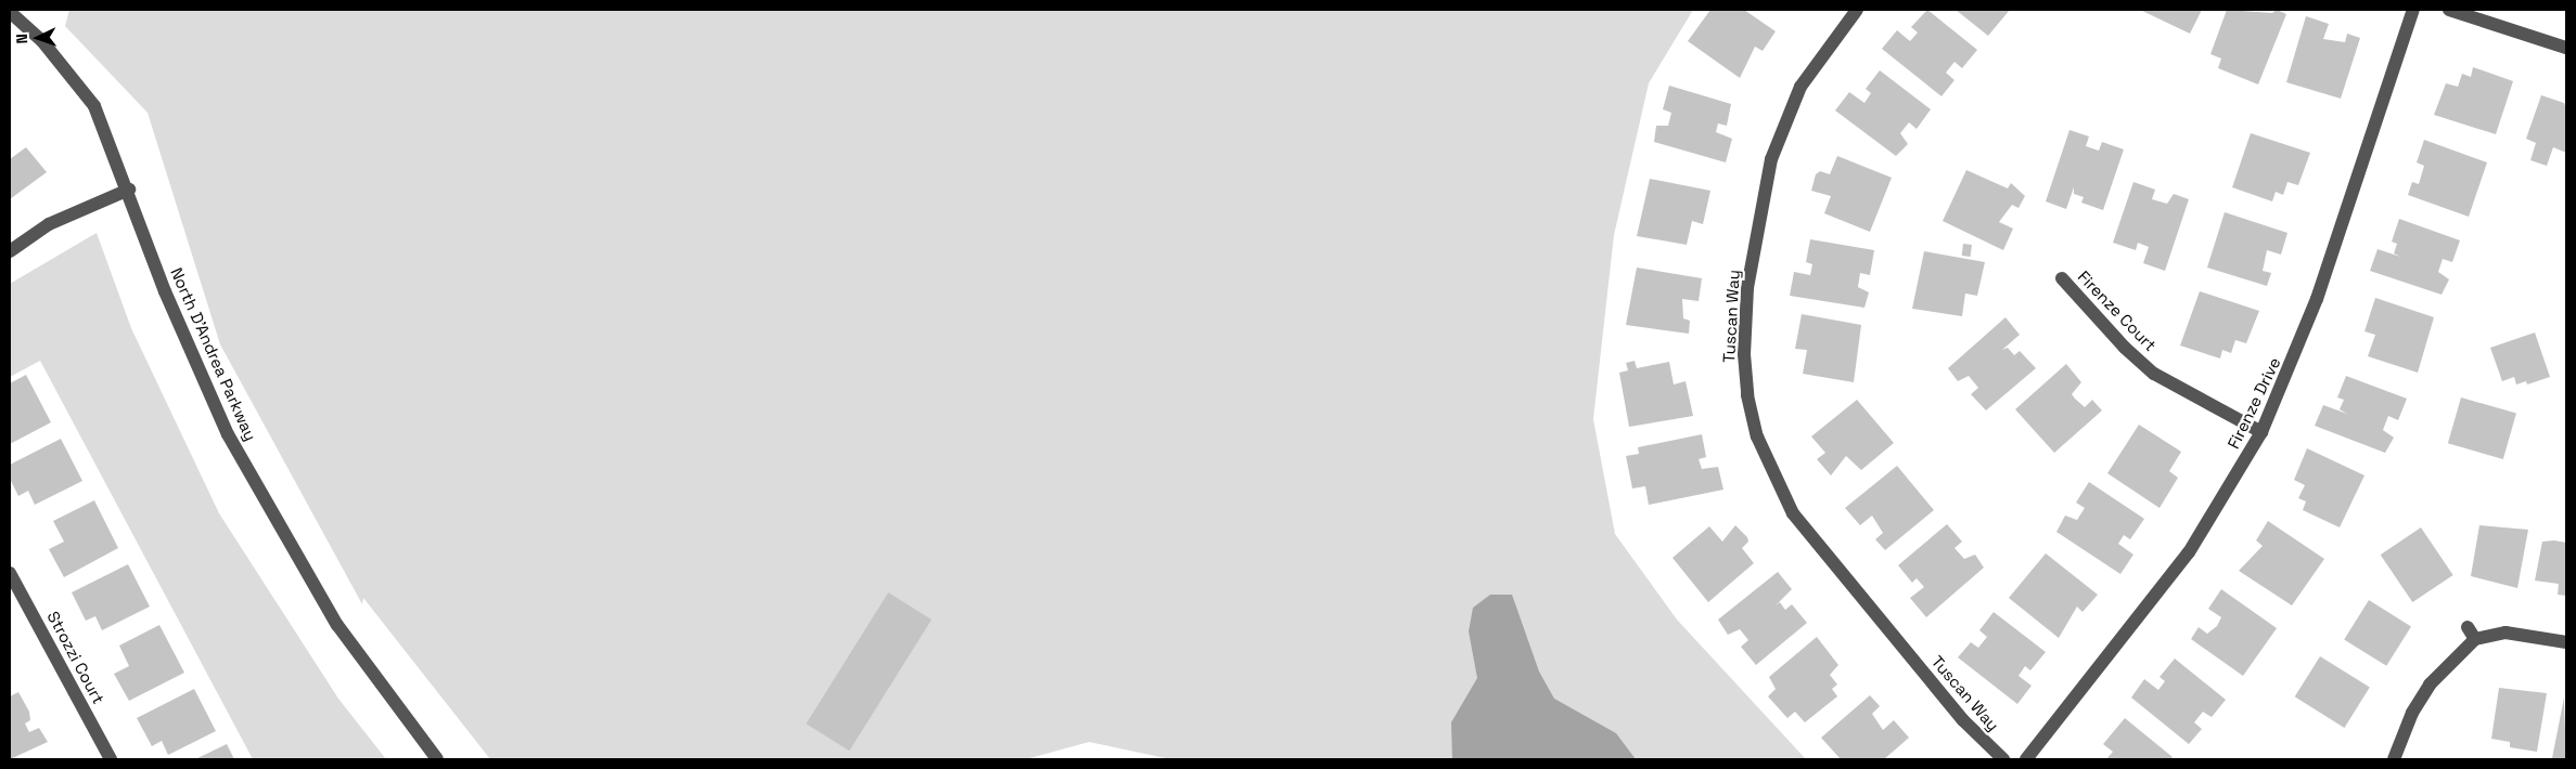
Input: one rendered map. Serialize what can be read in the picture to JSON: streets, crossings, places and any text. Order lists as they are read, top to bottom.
{
  "streets": {
    "street": [
      "Firenze Court",
      "Tuscan Way",
      "North D'Andrea Parkway",
      "Firenze Drive",
      "Strozzi Court"
    ]
  },
  "crossings": [
    ["Firenze Court", "Firenze Drive"]
  ],
  "north": "left"
}
